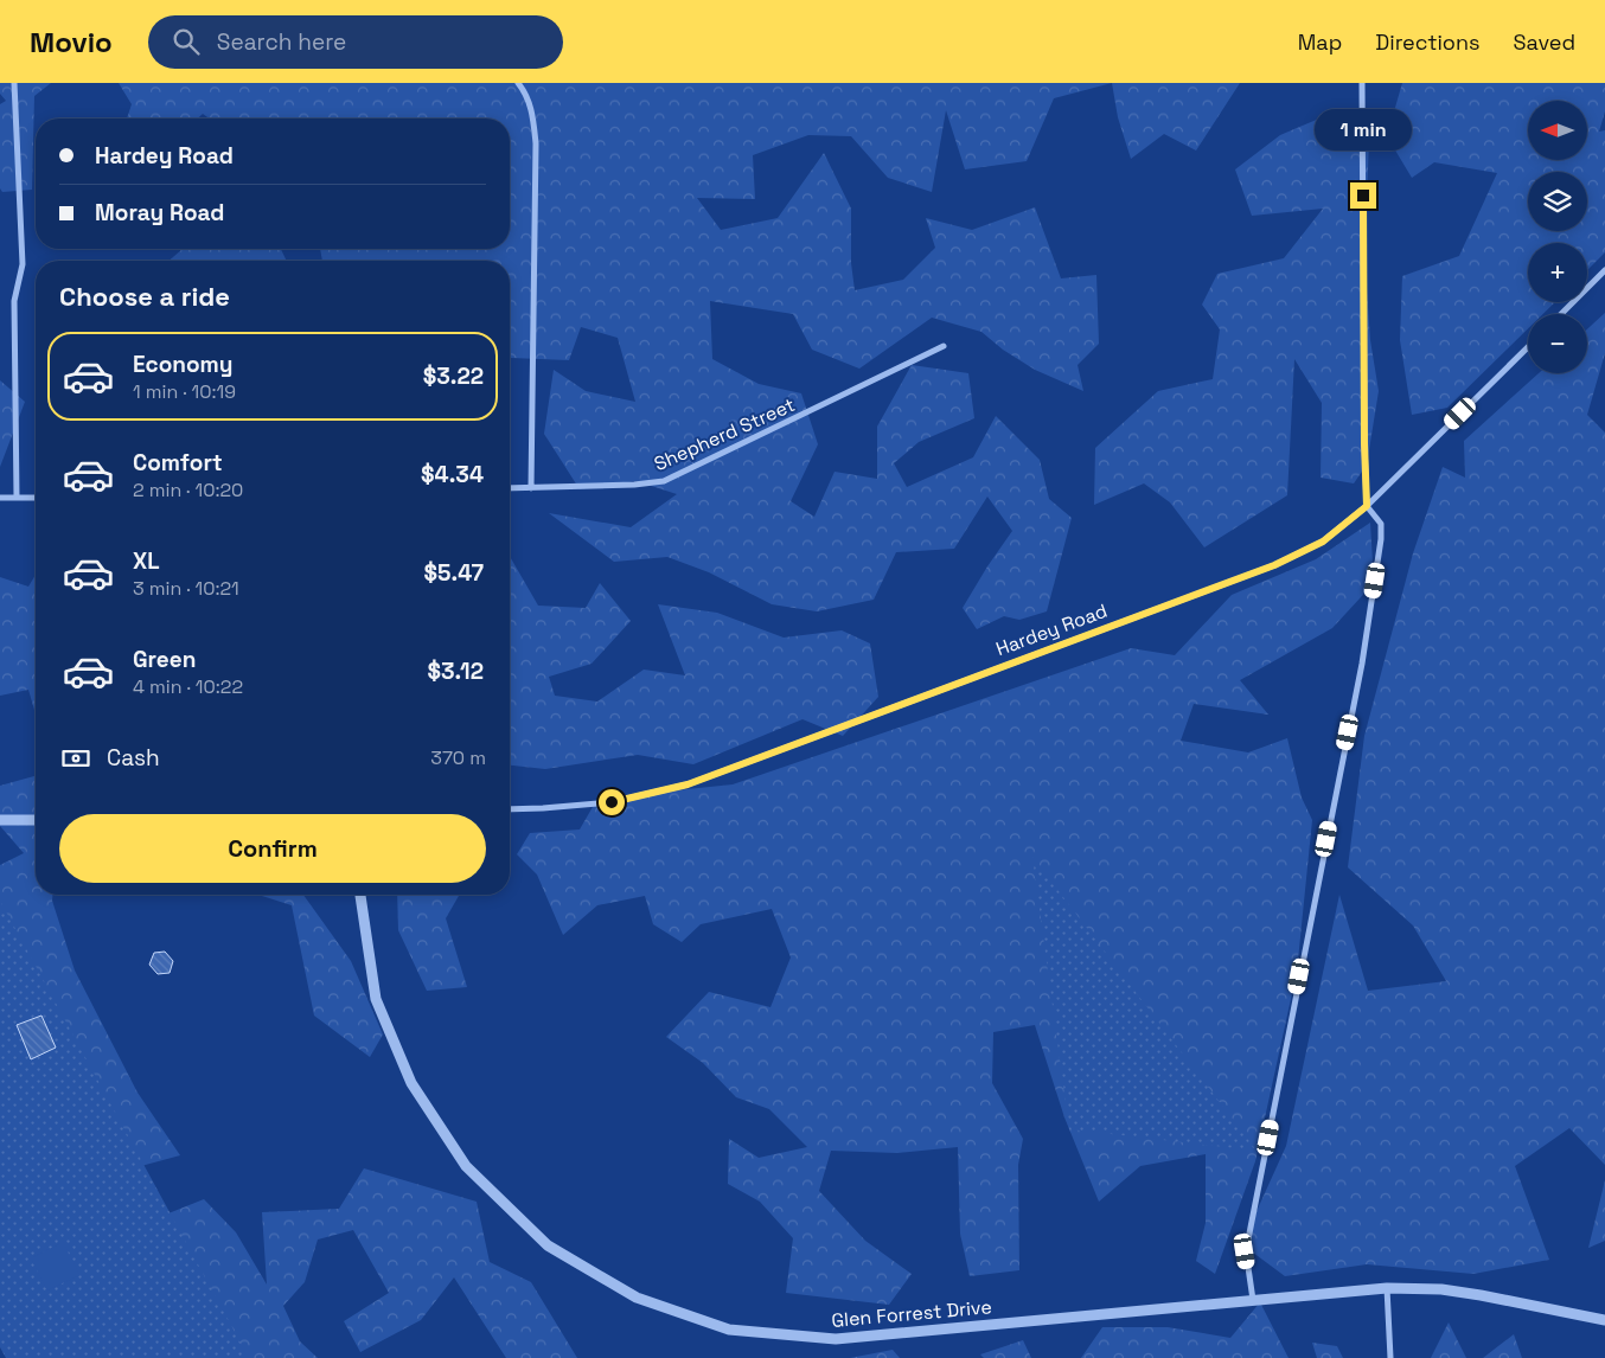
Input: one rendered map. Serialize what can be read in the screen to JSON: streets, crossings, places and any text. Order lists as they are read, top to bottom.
{
  "streets": {
    "street": ["Shepherd Street", "Hardey Road", "Glen Forrest Drive"]
  },
  "north": "left",
  "page": {
    "header": "Movio",
    "search": "Search here",
    "nav": ["Map", "Directions", "Saved"],
    "map_buttons": ["+", "−"],
    "bubble": "1 min",
    "banner": ["Hardey Road", "Moray Road"],
    "heading": "Choose a ride",
    "list": [
      {
        "name": "Economy",
        "note": "1 min · 10:19",
        "value": "$3.22"
      },
      {
        "name": "Comfort",
        "note": "2 min · 10:20",
        "value": "$4.34"
      },
      {
        "name": "XL",
        "note": "3 min · 10:21",
        "value": "$5.47"
      },
      {
        "name": "Green",
        "note": "4 min · 10:22",
        "value": "$3.12"
      }
    ],
    "pay": ["Cash", "370 m"],
    "buttons": "Confirm"
  }
}
